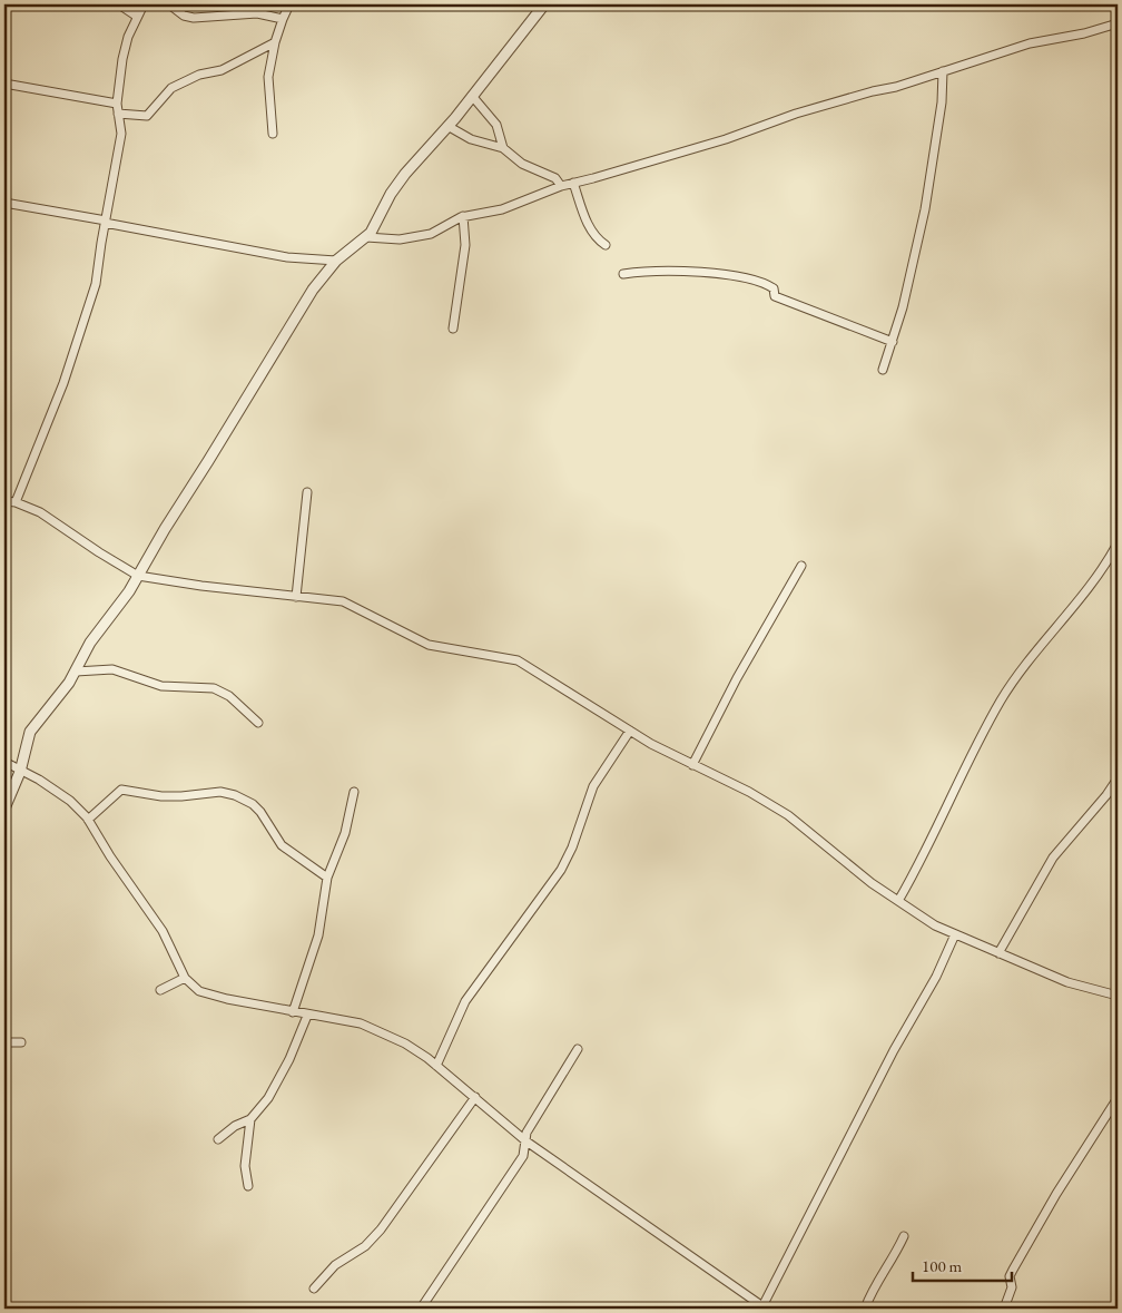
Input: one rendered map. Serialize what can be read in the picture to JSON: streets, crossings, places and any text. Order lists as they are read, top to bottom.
{
  "scale_bar": "100 m"
}
